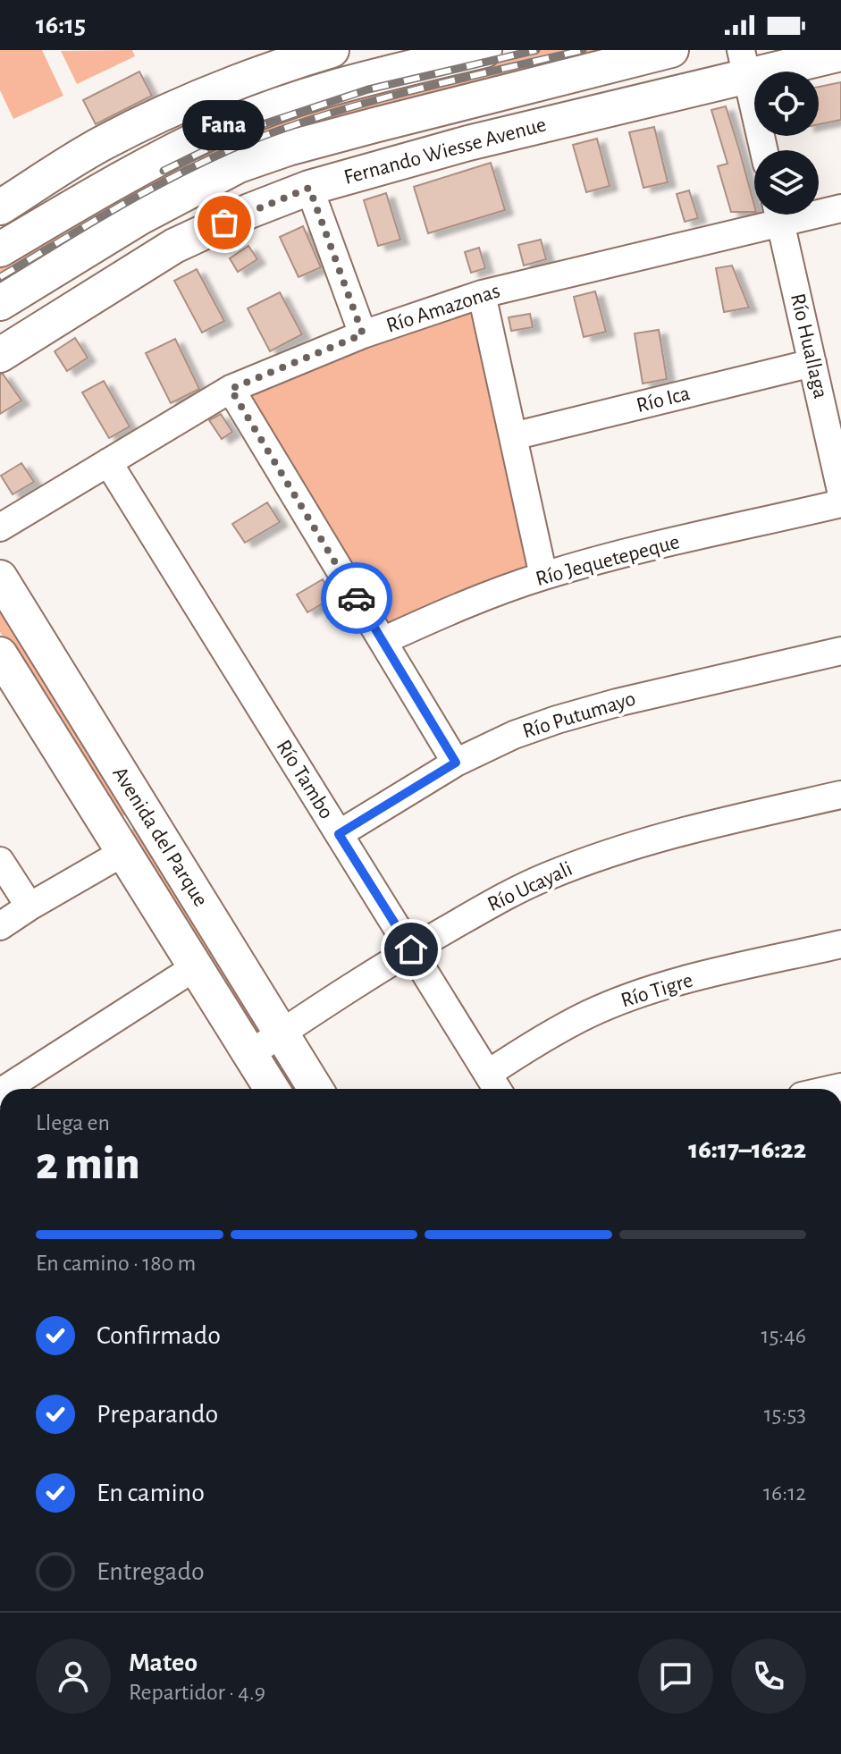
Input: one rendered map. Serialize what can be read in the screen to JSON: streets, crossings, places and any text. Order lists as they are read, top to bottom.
{
  "streets": {
    "main road": ["Fernando Wiesse Avenue", "Avenida del Parque"],
    "street": [
      "Río Amazonas",
      "Río Huallaga",
      "Río Ica",
      "Río Jequetepeque",
      "Río Putumayo",
      "Río Tambo",
      "Río Ucayali",
      "Río Tigre"
    ]
  },
  "crossings": [
    ["Río Amazonas", "Río Tambo"],
    ["Río Huallaga", "Río Ica"],
    ["Río Putumayo", "Río Tambo"],
    ["Río Tambo", "Río Ucayali"],
    ["Río Tambo", "Río Tigre"],
    ["Avenida del Parque", "Río Ucayali"]
  ],
  "places": ["Fana"],
  "page": {
    "status": "16:15",
    "bubble": "Fana",
    "heading": ["2 min", "Llega en", "16:17–16:22"],
    "panel": ["Mateo", "Repartidor · 4.9"],
    "bar": "En camino · 180 m",
    "list": [
      ["Confirmado", "15:46"],
      ["Preparando", "15:53"],
      ["En camino", "16:12"],
      "Entregado"
    ]
  }
}
